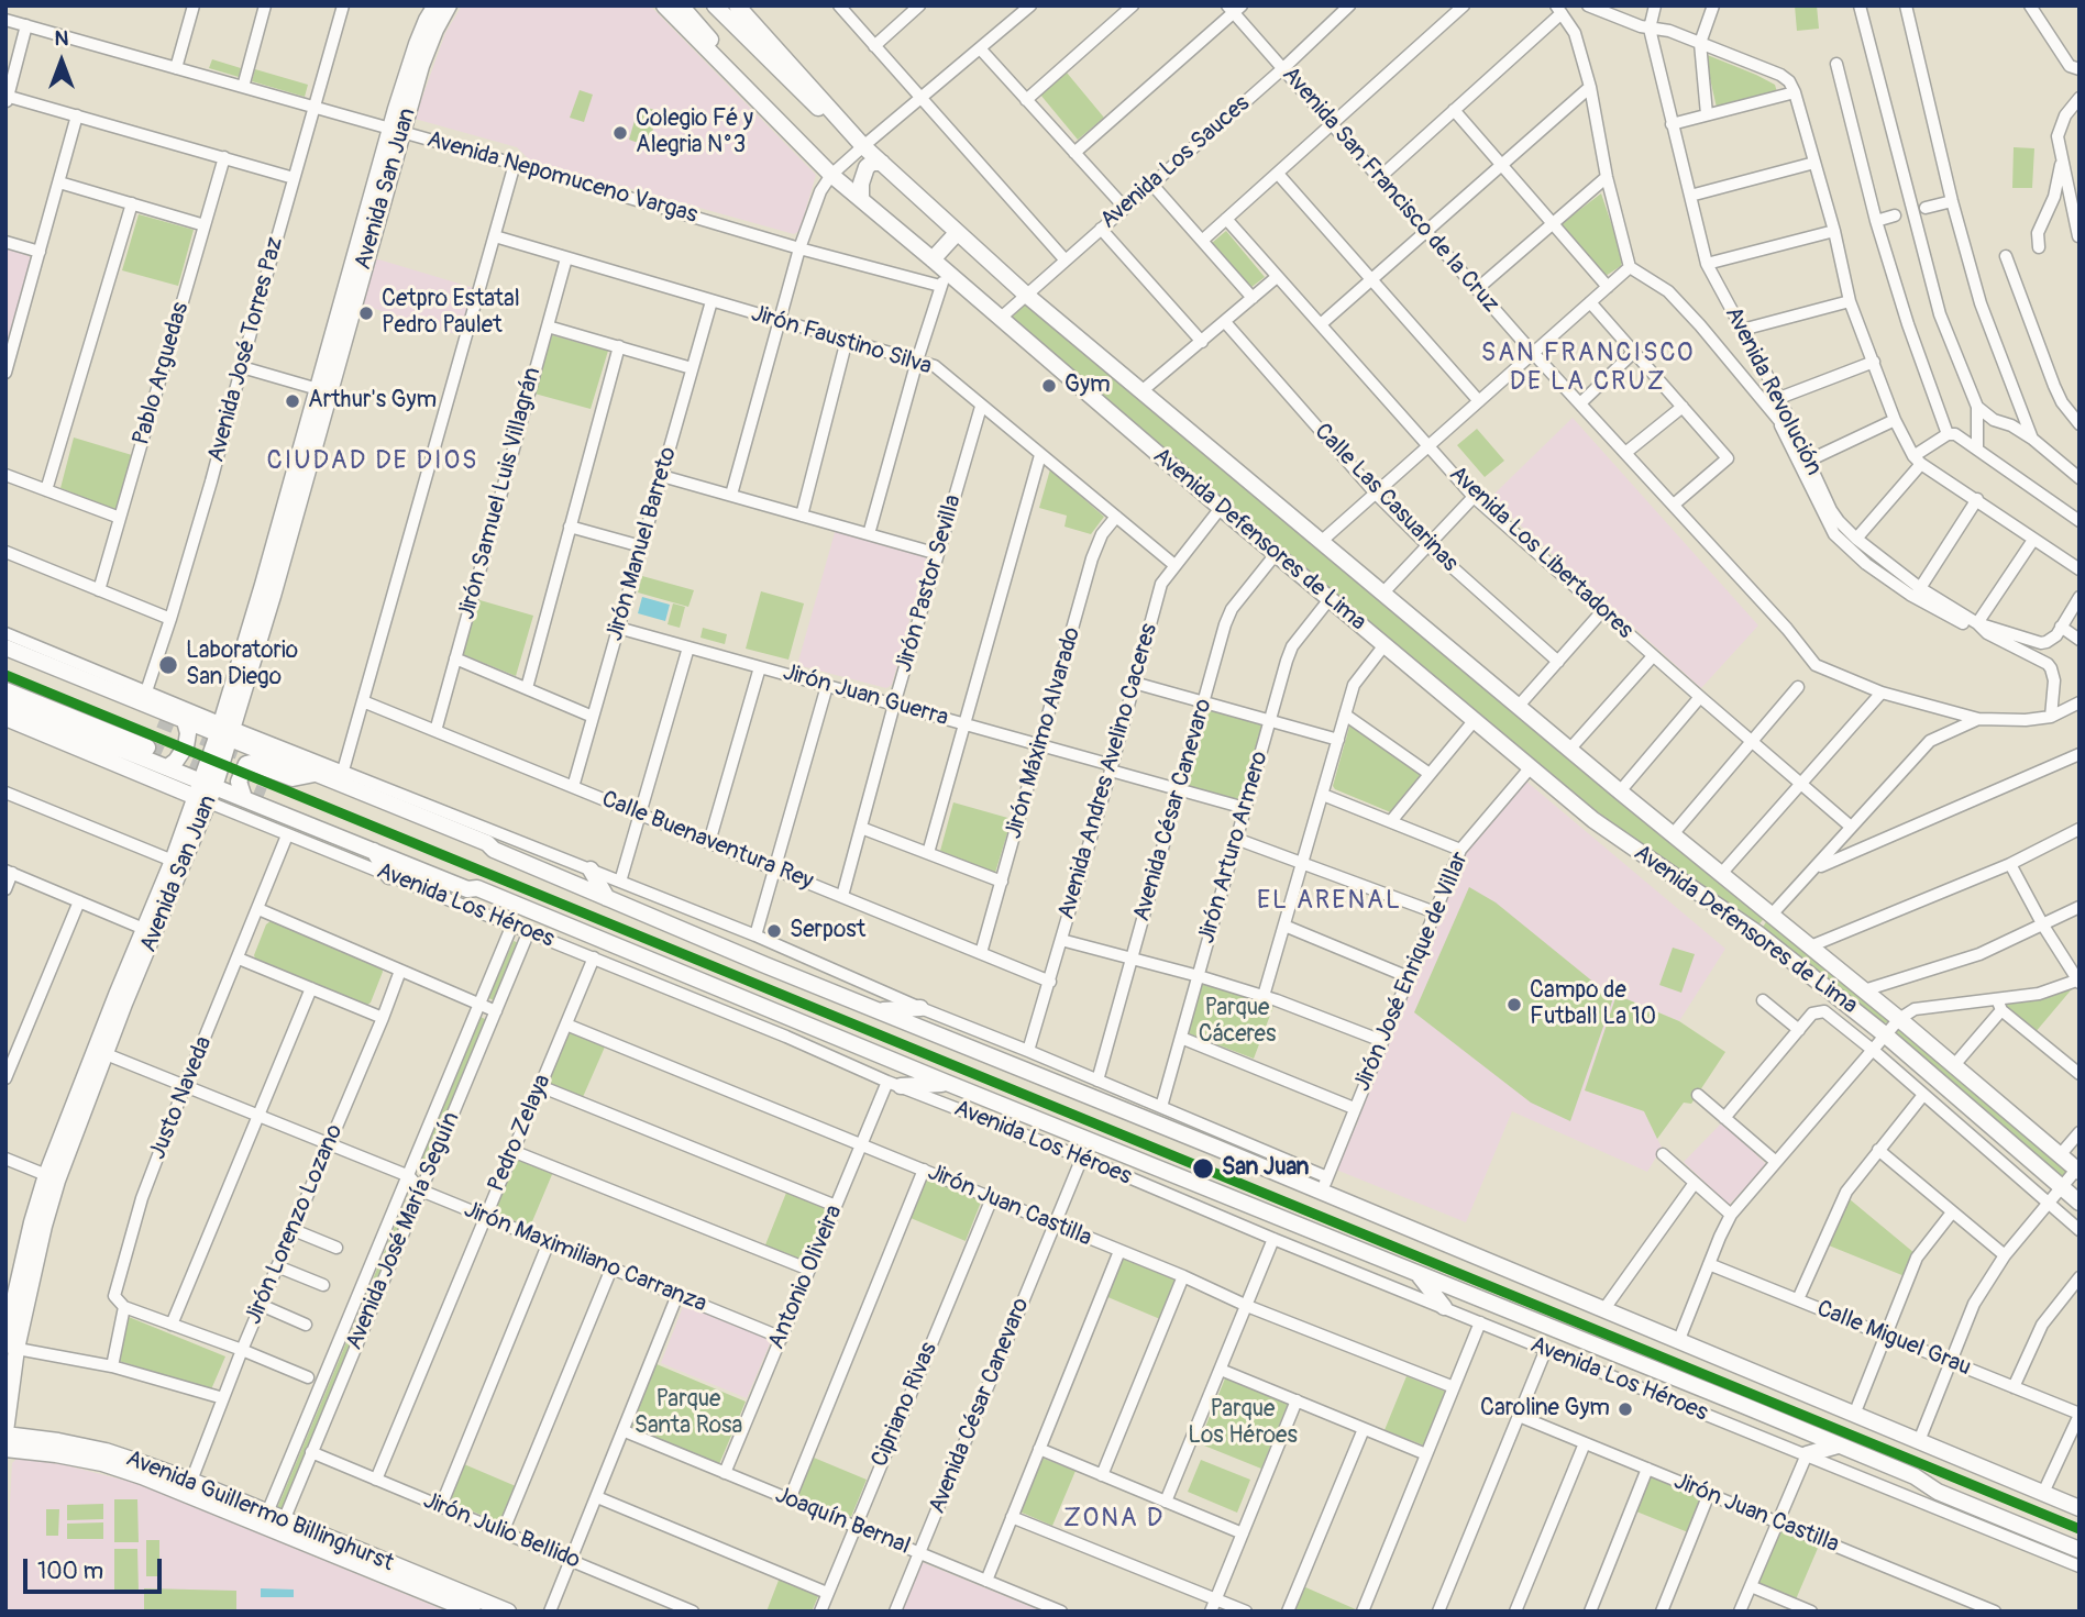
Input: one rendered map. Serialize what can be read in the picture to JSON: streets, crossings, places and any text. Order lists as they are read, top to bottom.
{
  "streets": {
    "main road": [
      "Avenida San Juan",
      "Avenida Defensores de Lima",
      "Avenida Los Héroes",
      "Avenida Guillermo Billinghurst"
    ],
    "street": [
      "Avenida Los Sauces",
      "Avenida Nepomuceno Vargas",
      "Avenida San Francisco de la Cruz",
      "Jirón Faustino Silva",
      "Avenida José Torres Paz",
      "Pablo Arguedas",
      "Avenida Revolución",
      "Jirón Samuel Luis Villagrán",
      "Calle Las Casuarinas",
      "Jirón Manuel Barreto",
      "Avenida Los Libertadores",
      "Jirón Pastor Sevilla",
      "Jirón Juan Guerra",
      "Jirón Máximo Alvarado",
      "Avenida Andres Avelino Caceres",
      "Avenida César Canevaro",
      "Calle Buenaventura Rey",
      "Jirón Arturo Armero",
      "Jirón José Enrique de Villar",
      "Justo Naveda",
      "Pedro Zelaya",
      "Jirón Juan Castilla",
      "Jirón Lorenzo Lozano",
      "Avenida José María Seguín",
      "Jirón Maximiliano Carranza",
      "Antonio Oliveira",
      "Calle Miguel Grau",
      "Cipriano Rivas",
      "Joaquín Bernal",
      "Jirón Julio Bellido"
    ]
  },
  "crossings": [
    ["Avenida Los Sauces", "Avenida San Francisco de la Cruz"],
    ["Avenida Los Sauces", "Avenida Defensores de Lima"],
    ["Avenida Nepomuceno Vargas", "Avenida San Juan"],
    ["Avenida Nepomuceno Vargas", "Avenida José Torres Paz"],
    ["Avenida Nepomuceno Vargas", "Avenida Defensores de Lima"],
    ["Avenida San Juan", "Avenida Los Héroes"],
    ["Avenida San Juan", "Jirón Maximiliano Carranza"],
    ["Avenida San Juan", "Avenida Guillermo Billinghurst"],
    ["Jirón Faustino Silva", "Jirón Samuel Luis Villagrán"],
    ["Jirón Faustino Silva", "Jirón Manuel Barreto"],
    ["Jirón Faustino Silva", "Jirón Pastor Sevilla"],
    ["Jirón Faustino Silva", "Jirón Máximo Alvarado"],
    ["Jirón Faustino Silva", "Avenida Andres Avelino Caceres"],
    ["Jirón Samuel Luis Villagrán", "Calle Buenaventura Rey"],
    ["Avenida Defensores de Lima", "Avenida Andres Avelino Caceres"],
    ["Avenida Defensores de Lima", "Avenida César Canevaro"],
    ["Avenida Defensores de Lima", "Jirón Arturo Armero"],
    ["Avenida Defensores de Lima", "Jirón José Enrique de Villar"],
    ["Jirón Manuel Barreto", "Jirón Juan Guerra"],
    ["Jirón Manuel Barreto", "Calle Buenaventura Rey"],
    ["Jirón Pastor Sevilla", "Jirón Juan Guerra"],
    ["Jirón Pastor Sevilla", "Calle Buenaventura Rey"],
    ["Jirón Juan Guerra", "Jirón Máximo Alvarado"],
    ["Jirón Juan Guerra", "Avenida Andres Avelino Caceres"],
    ["Jirón Juan Guerra", "Avenida César Canevaro"],
    ["Jirón Juan Guerra", "Jirón Arturo Armero"],
    ["Jirón Máximo Alvarado", "Calle Buenaventura Rey"],
    ["Avenida Andres Avelino Caceres", "Calle Buenaventura Rey"],
    ["Avenida César Canevaro", "Avenida Los Héroes"],
    ["Avenida César Canevaro", "Jirón Juan Castilla"],
    ["Avenida César Canevaro", "Joaquín Bernal"],
    ["Avenida Los Héroes", "Justo Naveda"],
    ["Avenida Los Héroes", "Pedro Zelaya"],
    ["Avenida Los Héroes", "Avenida José María Seguín"],
    ["Avenida Los Héroes", "Antonio Oliveira"],
    ["Justo Naveda", "Jirón Maximiliano Carranza"],
    ["Pedro Zelaya", "Jirón Juan Castilla"],
    ["Pedro Zelaya", "Jirón Maximiliano Carranza"],
    ["Pedro Zelaya", "Jirón Julio Bellido"],
    ["Jirón Juan Castilla", "Antonio Oliveira"],
    ["Jirón Juan Castilla", "Cipriano Rivas"],
    ["Jirón Lorenzo Lozano", "Jirón Maximiliano Carranza"],
    ["Jirón Lorenzo Lozano", "Avenida Guillermo Billinghurst"],
    ["Avenida José María Seguín", "Jirón Maximiliano Carranza"],
    ["Avenida José María Seguín", "Avenida Guillermo Billinghurst"],
    ["Avenida José María Seguín", "Jirón Julio Bellido"],
    ["Jirón Maximiliano Carranza", "Antonio Oliveira"],
    ["Antonio Oliveira", "Joaquín Bernal"],
    ["Cipriano Rivas", "Joaquín Bernal"]
  ],
  "districts": [
    "SAN FRANCISCO DE LA CRUZ",
    "CIUDAD DE DIOS",
    "EL ARENAL",
    "ZONA D"
  ],
  "parks": ["Parque Cáceres", "Parque Santa Rosa", "Parque Los Héroes"],
  "places": [
    "Colegio Fé y Alegria N°3",
    "Cetpro Estatal Pedro Paulet",
    "Gym",
    "Arthur's Gym",
    "Laboratorio San Diego",
    "Serpost",
    "Campo de Futball La 10",
    "San Juan",
    "Caroline Gym"
  ],
  "scale_bar": "100 m",
  "north": "top"
}
